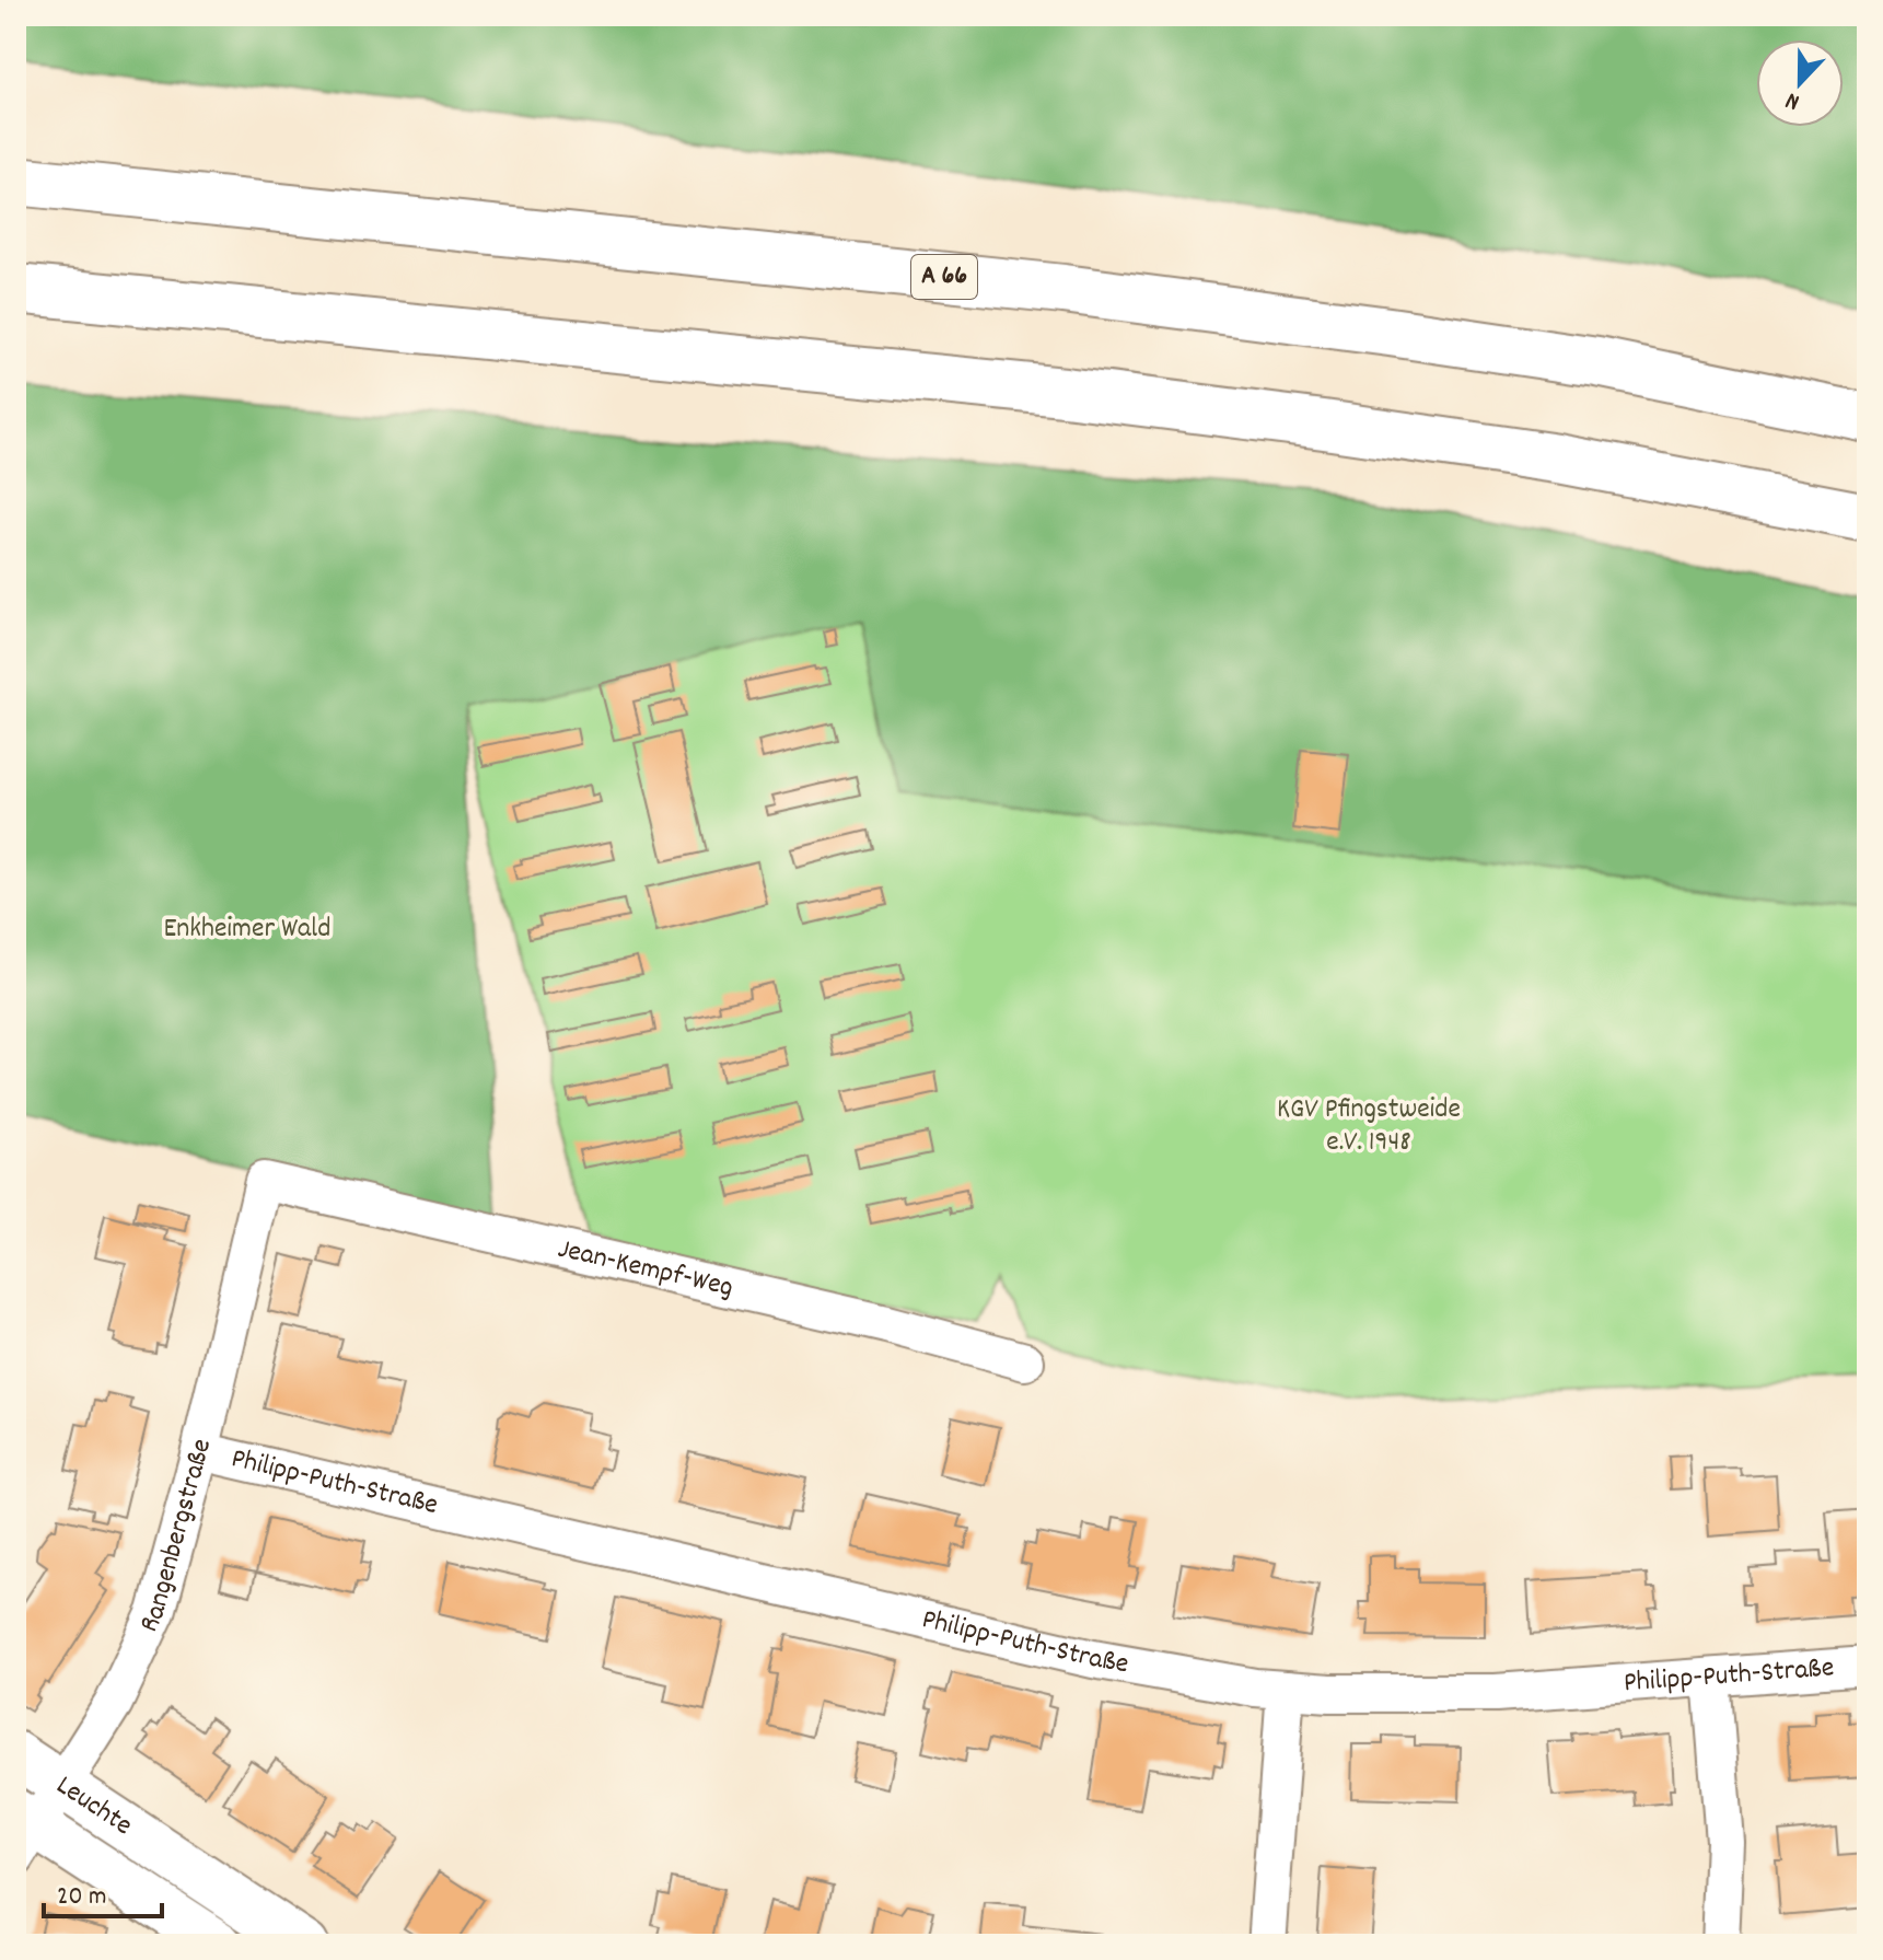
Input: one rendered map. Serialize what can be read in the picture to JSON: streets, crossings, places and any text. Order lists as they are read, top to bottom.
{
  "streets": {
    "highway": ["A 66"],
    "street": [
      "Jean-Kempf-Weg",
      "Philipp-Puth-Straße",
      "Rangenbergstraße",
      "Leuchte"
    ]
  },
  "crossings": [
    ["Jean-Kempf-Weg", "Rangenbergstraße"],
    ["Philipp-Puth-Straße", "Rangenbergstraße"],
    ["Rangenbergstraße", "Leuchte"]
  ],
  "parks": ["Enkheimer Wald", "KGV Pfingstweide e.V. 1948"],
  "scale_bar": "20 m",
  "north": "bottom"
}
